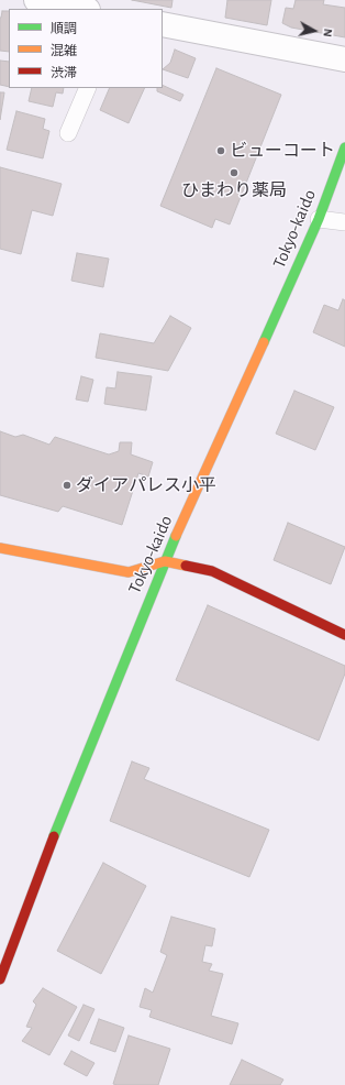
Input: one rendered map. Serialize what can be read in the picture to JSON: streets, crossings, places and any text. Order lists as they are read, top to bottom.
{
  "streets": {
    "main road": ["Tokyo-kaido"]
  },
  "places": ["ビューコート", "ひまわり薬局", "ダイアパレス小平"],
  "legend": ["順調", "混雑", "渋滞"],
  "north": "right"
}
